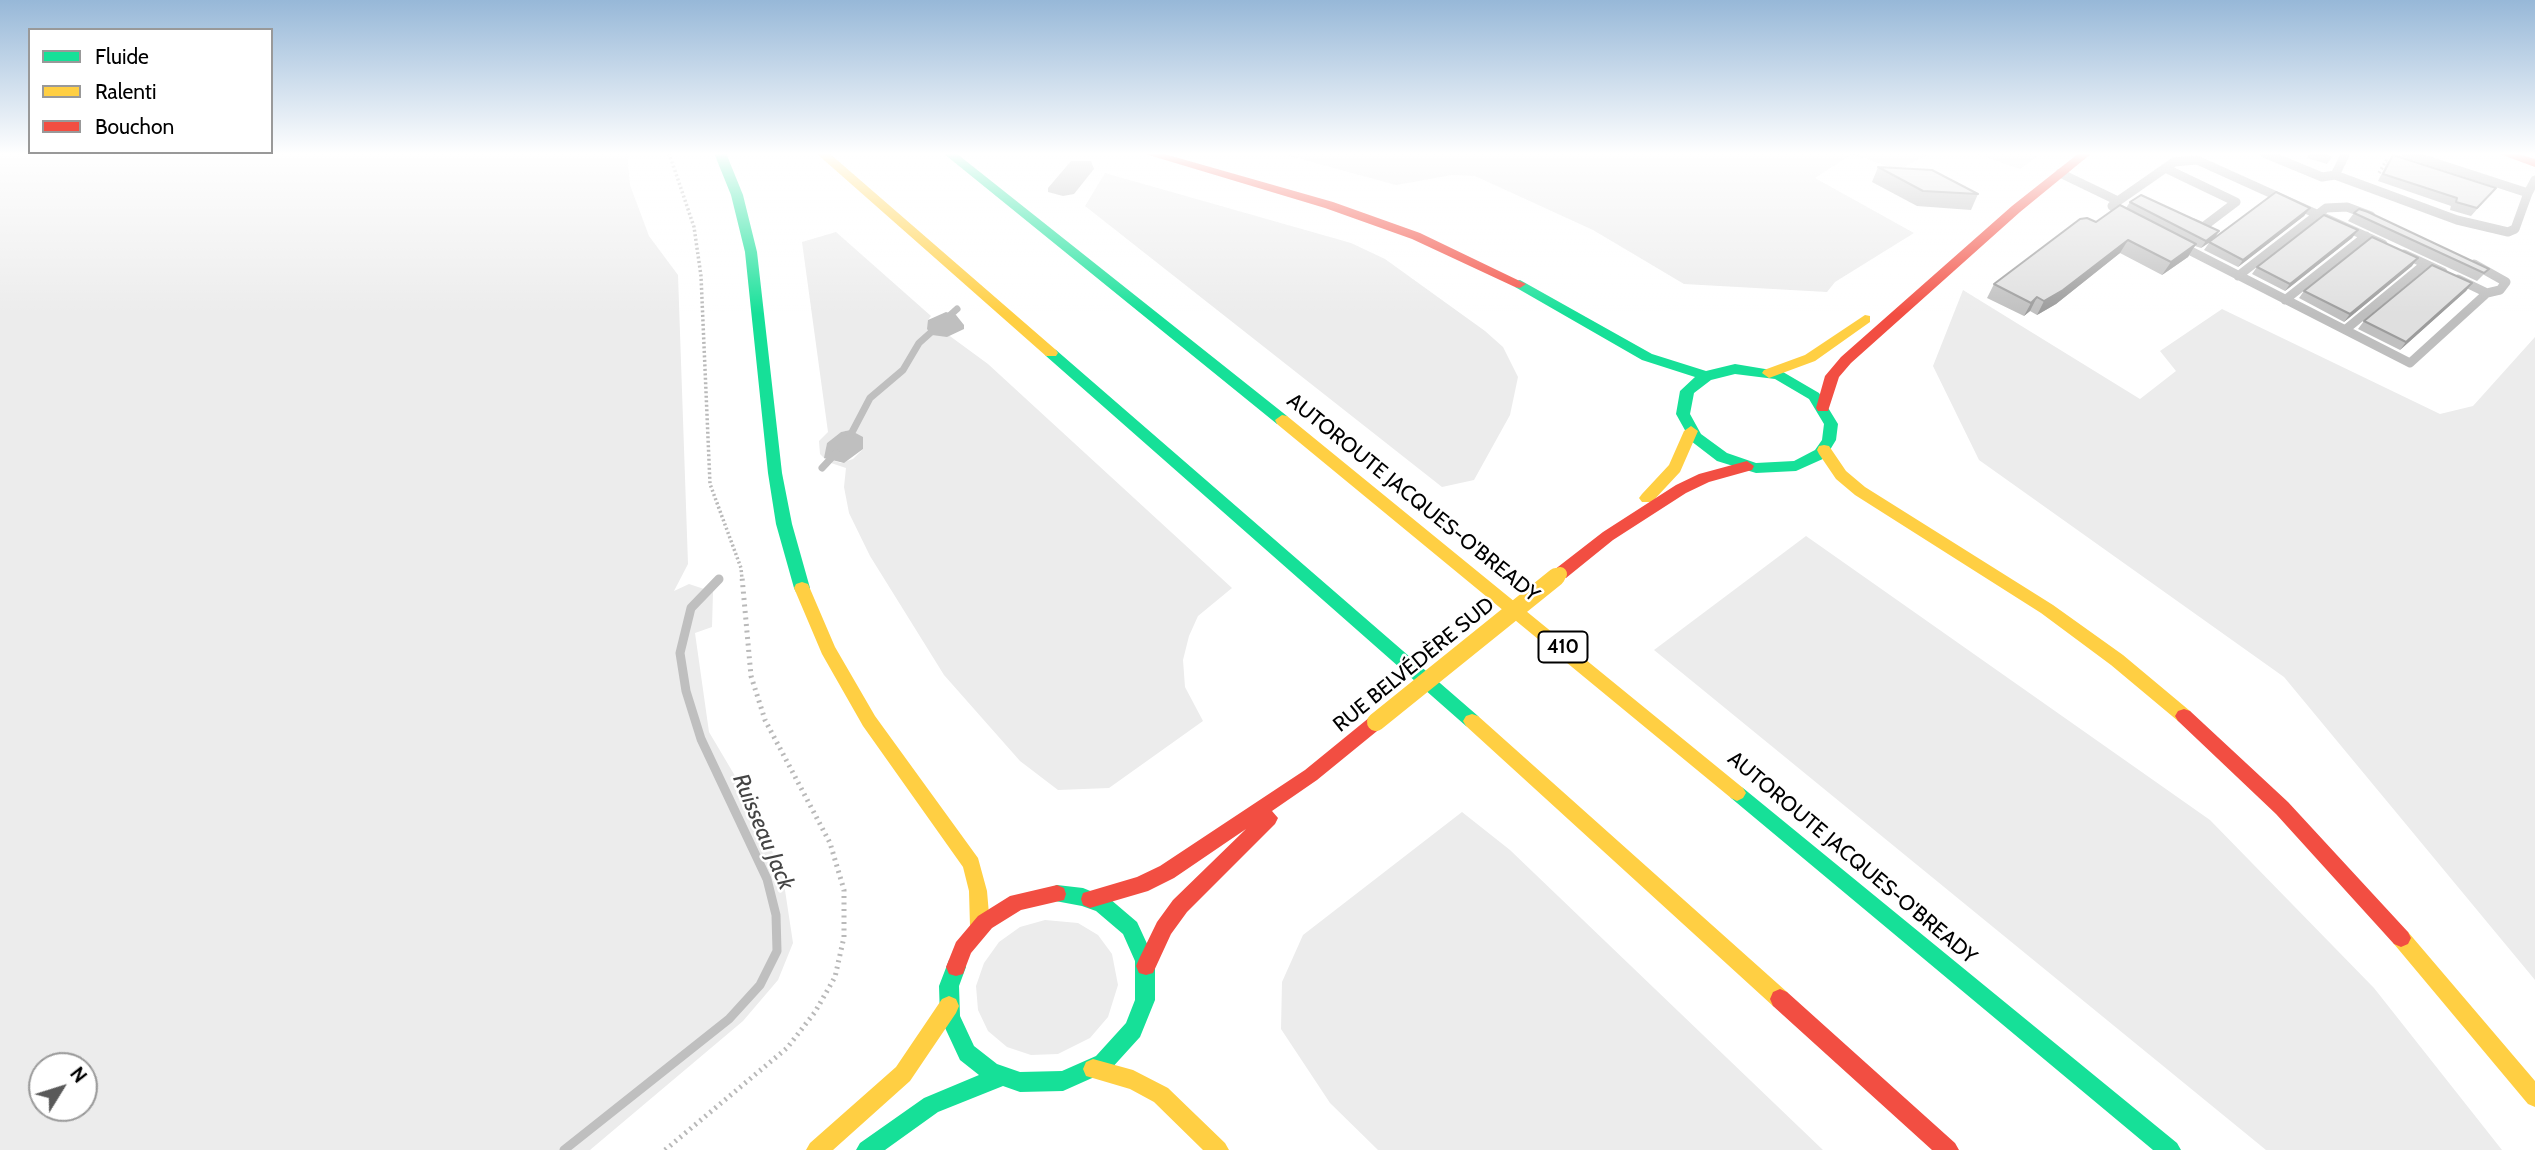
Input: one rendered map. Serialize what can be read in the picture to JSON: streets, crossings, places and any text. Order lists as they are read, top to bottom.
{
  "streets": {
    "main road": ["AUTOROUTE JACQUES-O'BREADY", "410", "RUE BELVÉDÈRE SUD"]
  },
  "water": ["Ruisseau Jack"],
  "legend": ["Fluide", "Ralenti", "Bouchon"],
  "north": "top right"
}
